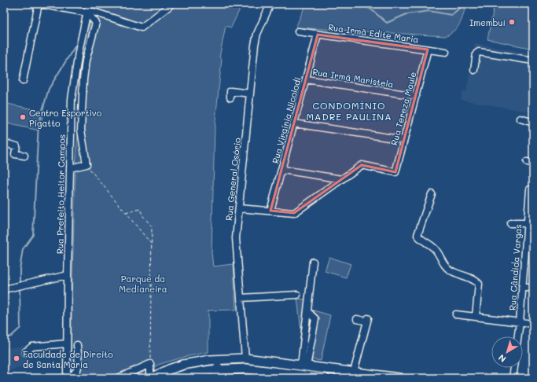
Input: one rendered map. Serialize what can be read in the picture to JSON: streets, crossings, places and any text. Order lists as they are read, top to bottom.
{
  "streets": {
    "street": [
      "Rua Irmã Edite Maria",
      "Rua Irmã Maristela",
      "Rua Tereza Maule",
      "Rua Virgínia Nicolodi",
      "Rua General Osório",
      "Rua Prefeito Heitor Campos",
      "Rua Cândida Vargas"
    ]
  },
  "crossings": [
    ["Rua Irmã Edite Maria", "Rua Tereza Maule"],
    ["Rua Irmã Edite Maria", "Rua Virgínia Nicolodi"],
    ["Rua Irmã Maristela", "Rua Tereza Maule"],
    ["Rua Irmã Maristela", "Rua Virgínia Nicolodi"]
  ],
  "districts": ["CONDOMÍNIO MADRE PAULINA"],
  "parks": ["Parque da Medianeira"],
  "places": ["Imembuí", "Centro Esportivo Pigatto", "Faculdade de Direito de Santa Maria"],
  "north": "bottom left"
}
